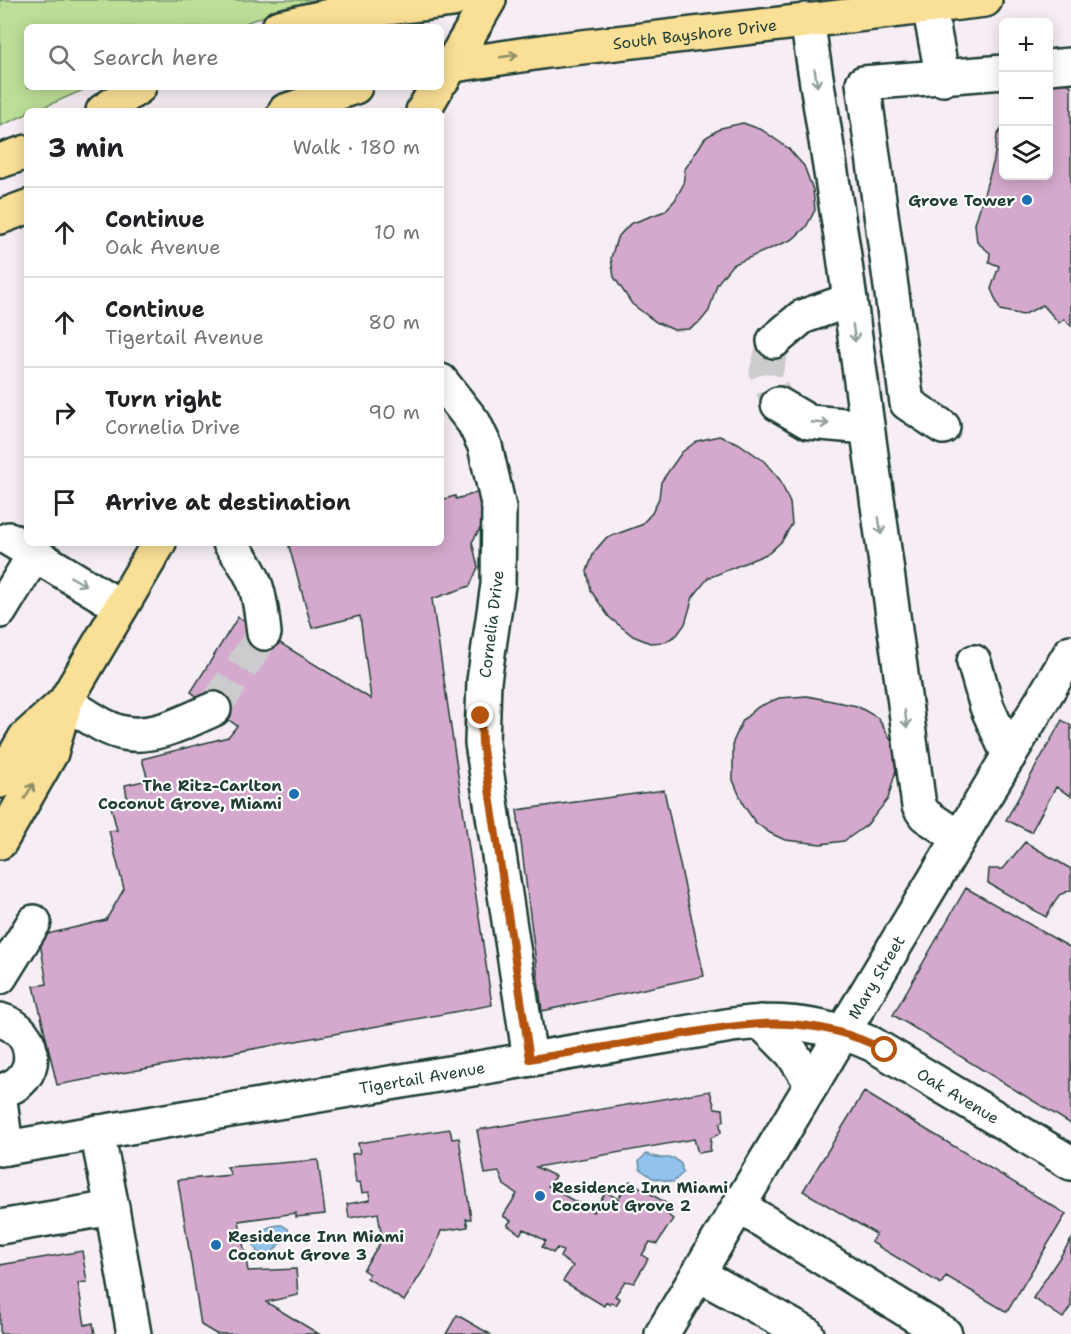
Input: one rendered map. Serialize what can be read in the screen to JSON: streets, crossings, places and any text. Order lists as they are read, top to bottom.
{
  "streets": {
    "main road": ["South Bayshore Drive"],
    "street": [
      "Cornelia Drive",
      "Mary Street",
      "Tigertail Avenue",
      "Oak Avenue"
    ]
  },
  "crossings": [
    ["Cornelia Drive", "Tigertail Avenue"],
    ["Mary Street", "Tigertail Avenue"],
    ["Mary Street", "Oak Avenue"],
    ["Tigertail Avenue", "Oak Avenue"]
  ],
  "one_way": ["South Bayshore Drive"],
  "places": [
    "Grove Tower",
    "The Ritz-Carlton Coconut Grove, Miami",
    "Residence Inn Miami Coconut Grove 2",
    "Residence Inn Miami Coconut Grove 3"
  ],
  "page": {
    "map_buttons": ["+", "−"],
    "search": "Search here",
    "heading": ["3 min", "Walk · 180 m"],
    "list": [
      ["Continue", "Oak Avenue", "10 m"],
      ["Continue", "Tigertail Avenue", "80 m"],
      ["Turn right", "Cornelia Drive", "90 m"],
      "Arrive at destination"
    ]
  }
}
